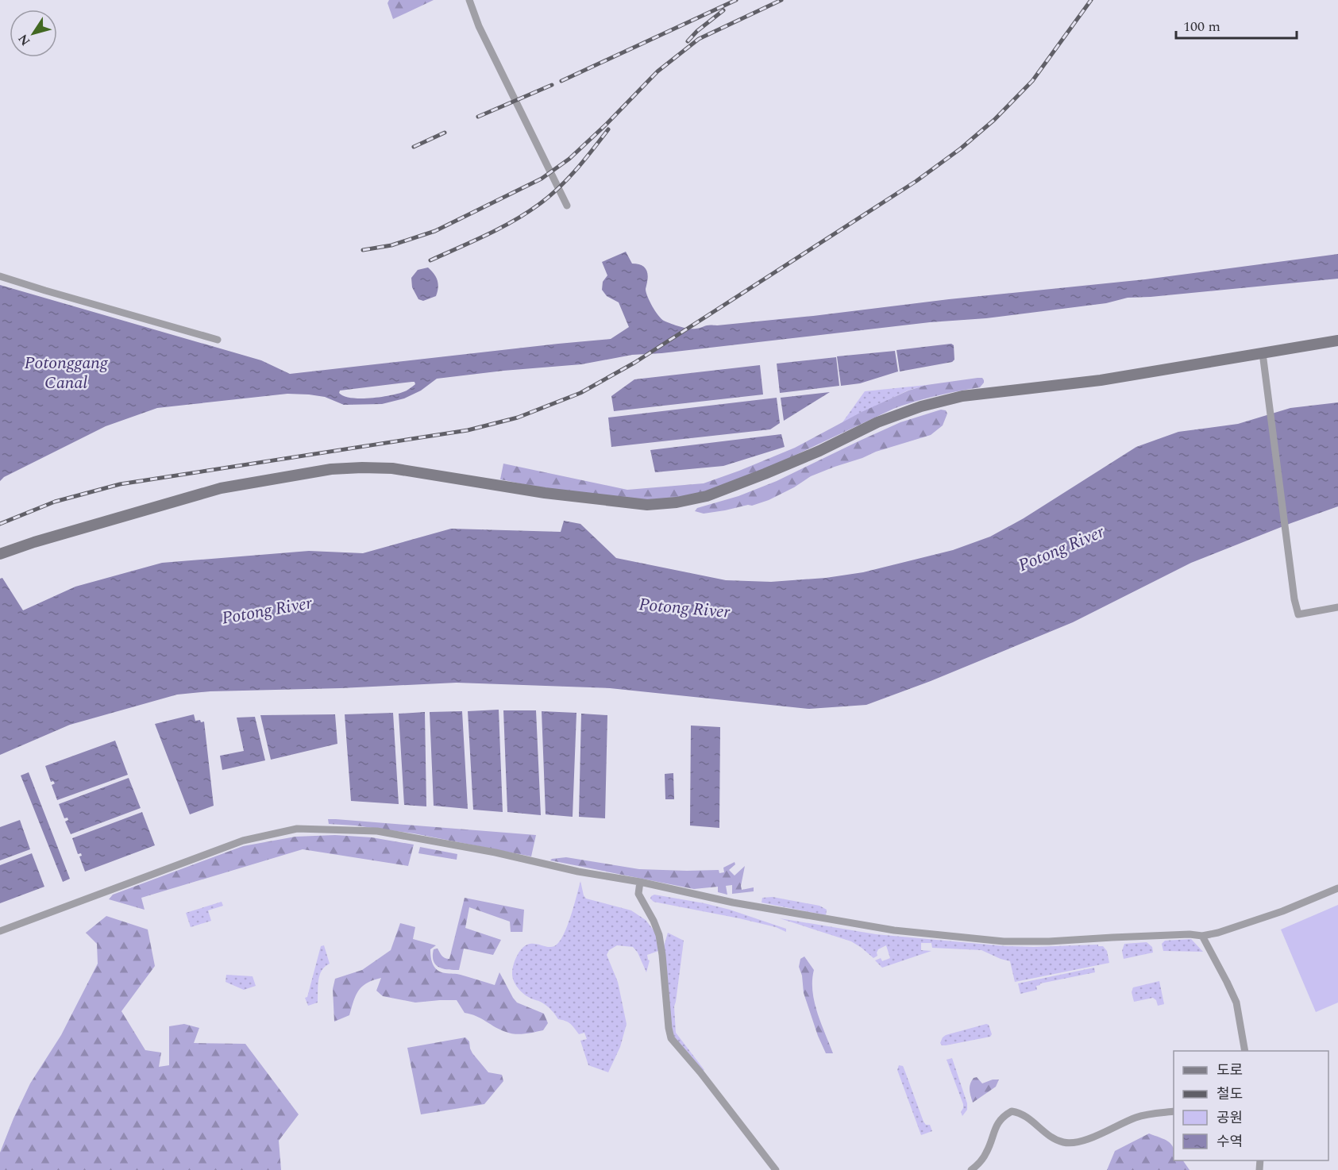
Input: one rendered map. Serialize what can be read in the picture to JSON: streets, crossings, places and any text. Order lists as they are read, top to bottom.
{
  "water": ["Potonggang Canal", "Potong River"],
  "legend": [
    "도로",
    "철도",
    "공원",
    "수역"
  ],
  "scale_bar": "100 m",
  "north": "bottom left"
}
